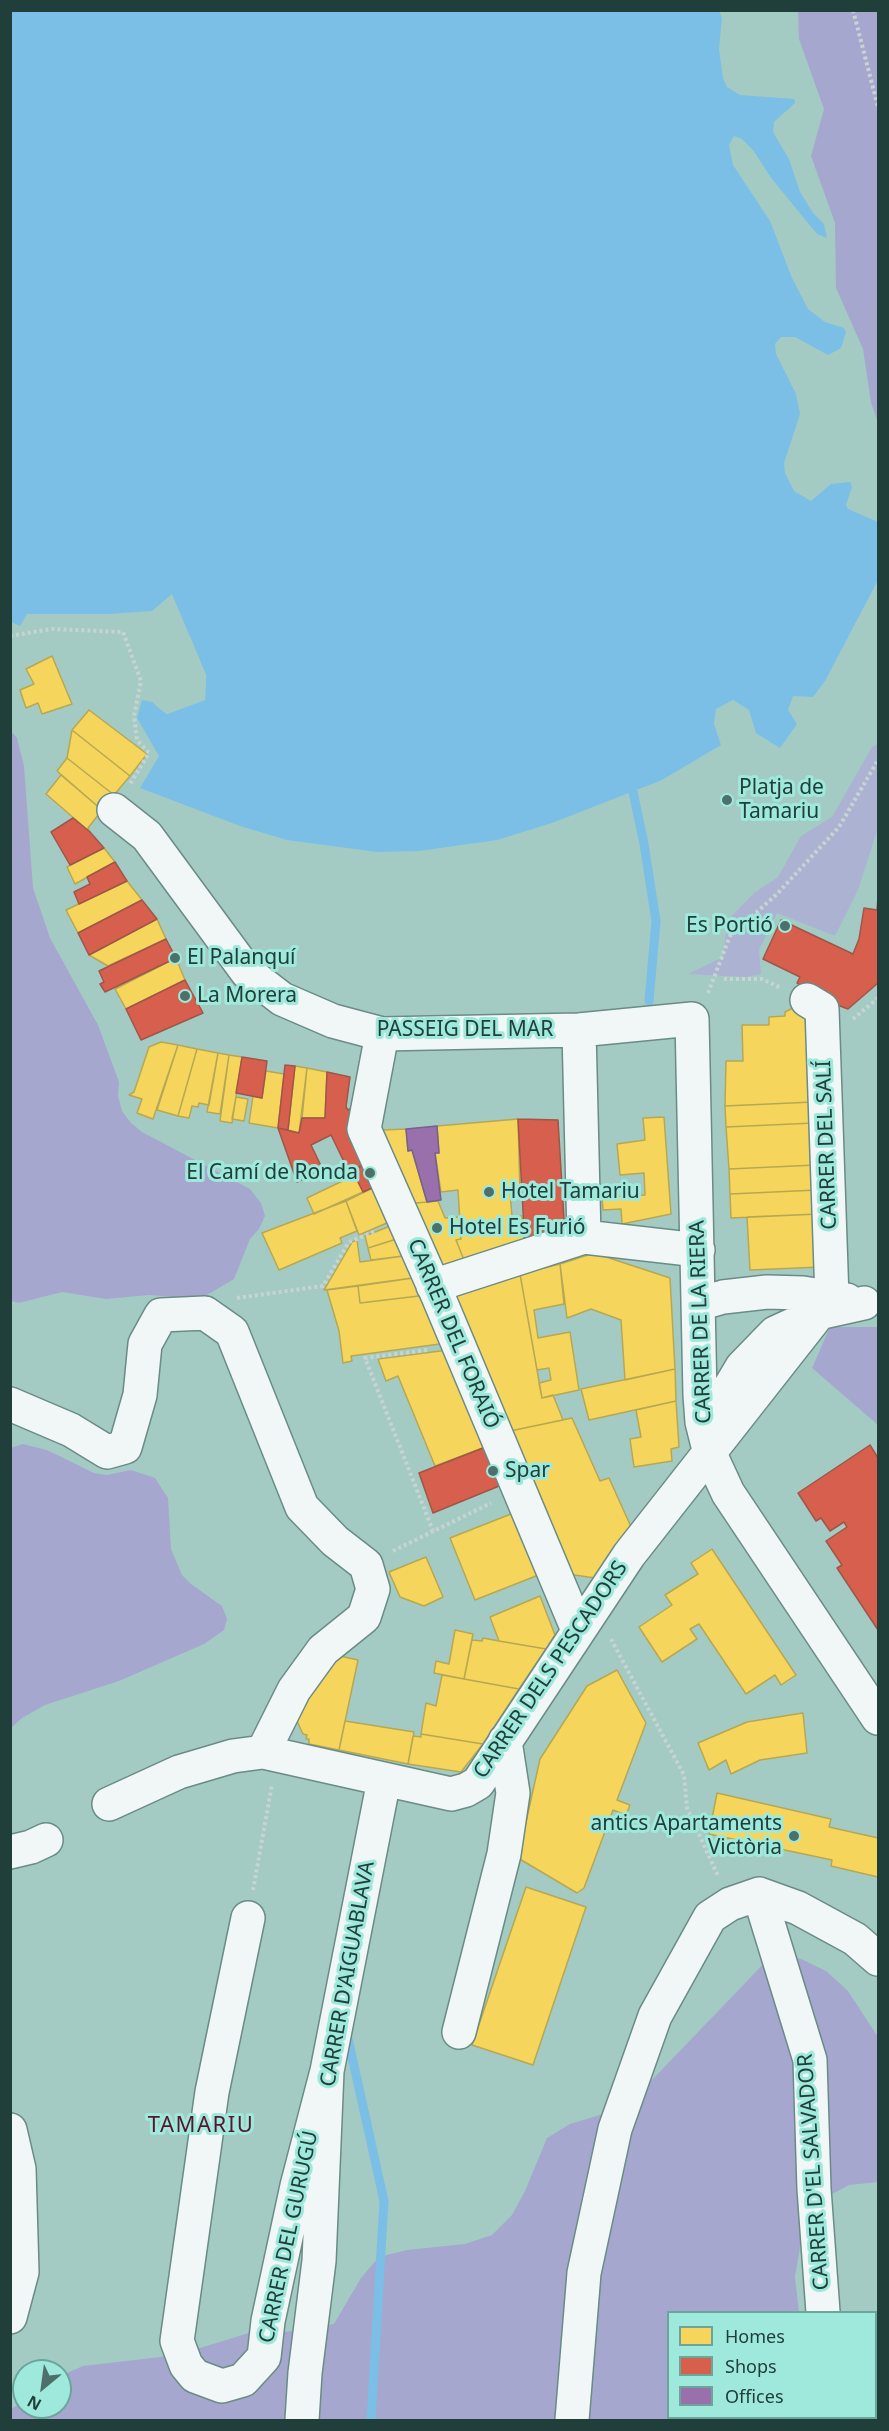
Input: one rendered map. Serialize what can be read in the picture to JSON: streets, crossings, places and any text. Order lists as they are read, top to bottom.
{
  "streets": {
    "street": [
      "PASSEIG DEL MAR",
      "CARRER DEL SALÍ",
      "CARRER DE LA RIERA",
      "CARRER DEL FORAIÓ",
      "CARRER DELS PESCADORS",
      "CARRER D'AIGUABLAVA",
      "CARRER D'EL SALVADOR",
      "CARRER DEL GURUGÚ"
    ]
  },
  "crossings": [
    ["PASSEIG DEL MAR", "CARRER DE LA RIERA"],
    ["PASSEIG DEL MAR", "CARRER DEL FORAIÓ"],
    ["CARRER DEL SALÍ", "CARRER DELS PESCADORS"],
    ["CARRER DE LA RIERA", "CARRER DELS PESCADORS"],
    ["CARRER DEL FORAIÓ", "CARRER DELS PESCADORS"],
    ["CARRER DELS PESCADORS", "CARRER D'AIGUABLAVA"],
    ["CARRER D'AIGUABLAVA", "CARRER DEL GURUGÚ"]
  ],
  "districts": ["TAMARIU"],
  "places": [
    "Platja de Tamariu",
    "Es Portió",
    "El Palanquí",
    "La Morera",
    "El Camí de Ronda",
    "Hotel Tamariu",
    "Hotel Es Furió",
    "Spar",
    "antics Apartaments Victòria"
  ],
  "legend": ["Homes", "Shops", "Offices"],
  "north": "bottom left"
}
